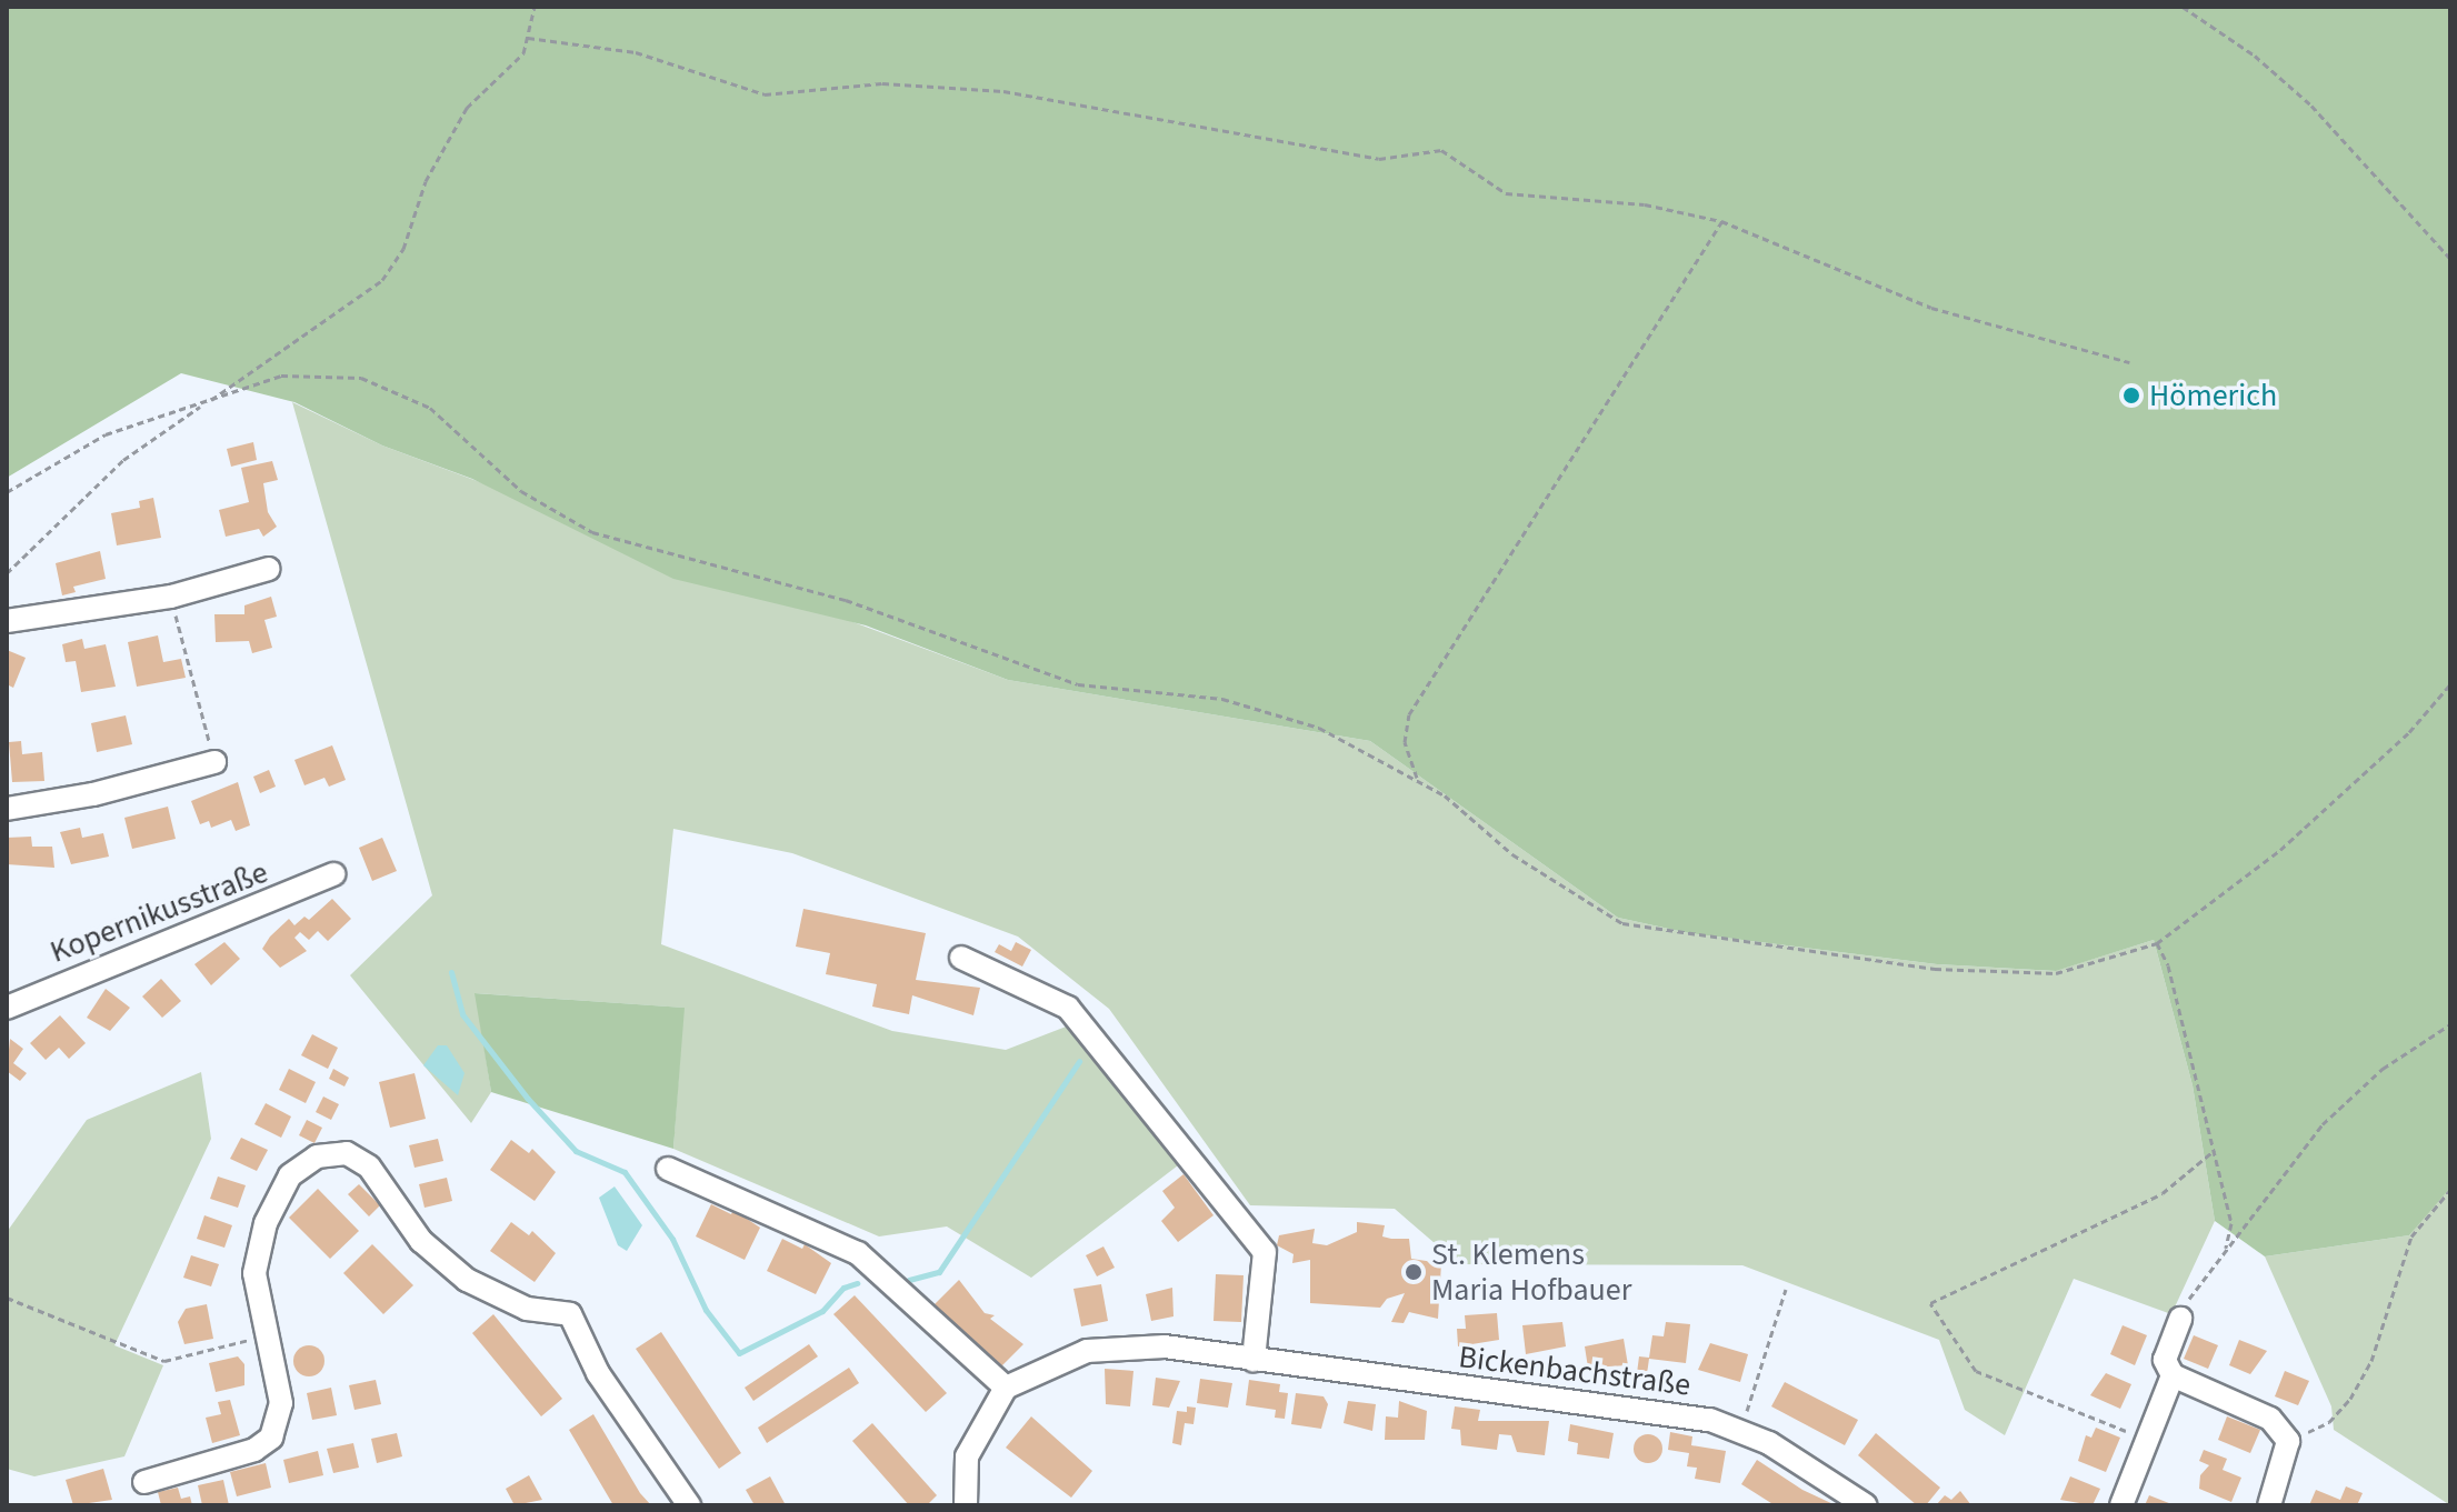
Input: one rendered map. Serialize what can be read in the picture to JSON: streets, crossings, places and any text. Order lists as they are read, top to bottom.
{
  "streets": {
    "street": ["Kopernikusstraße", "Bickenbachstraße"]
  },
  "places": ["Hömerich", "St. Klemens Maria Hofbauer"]
}
